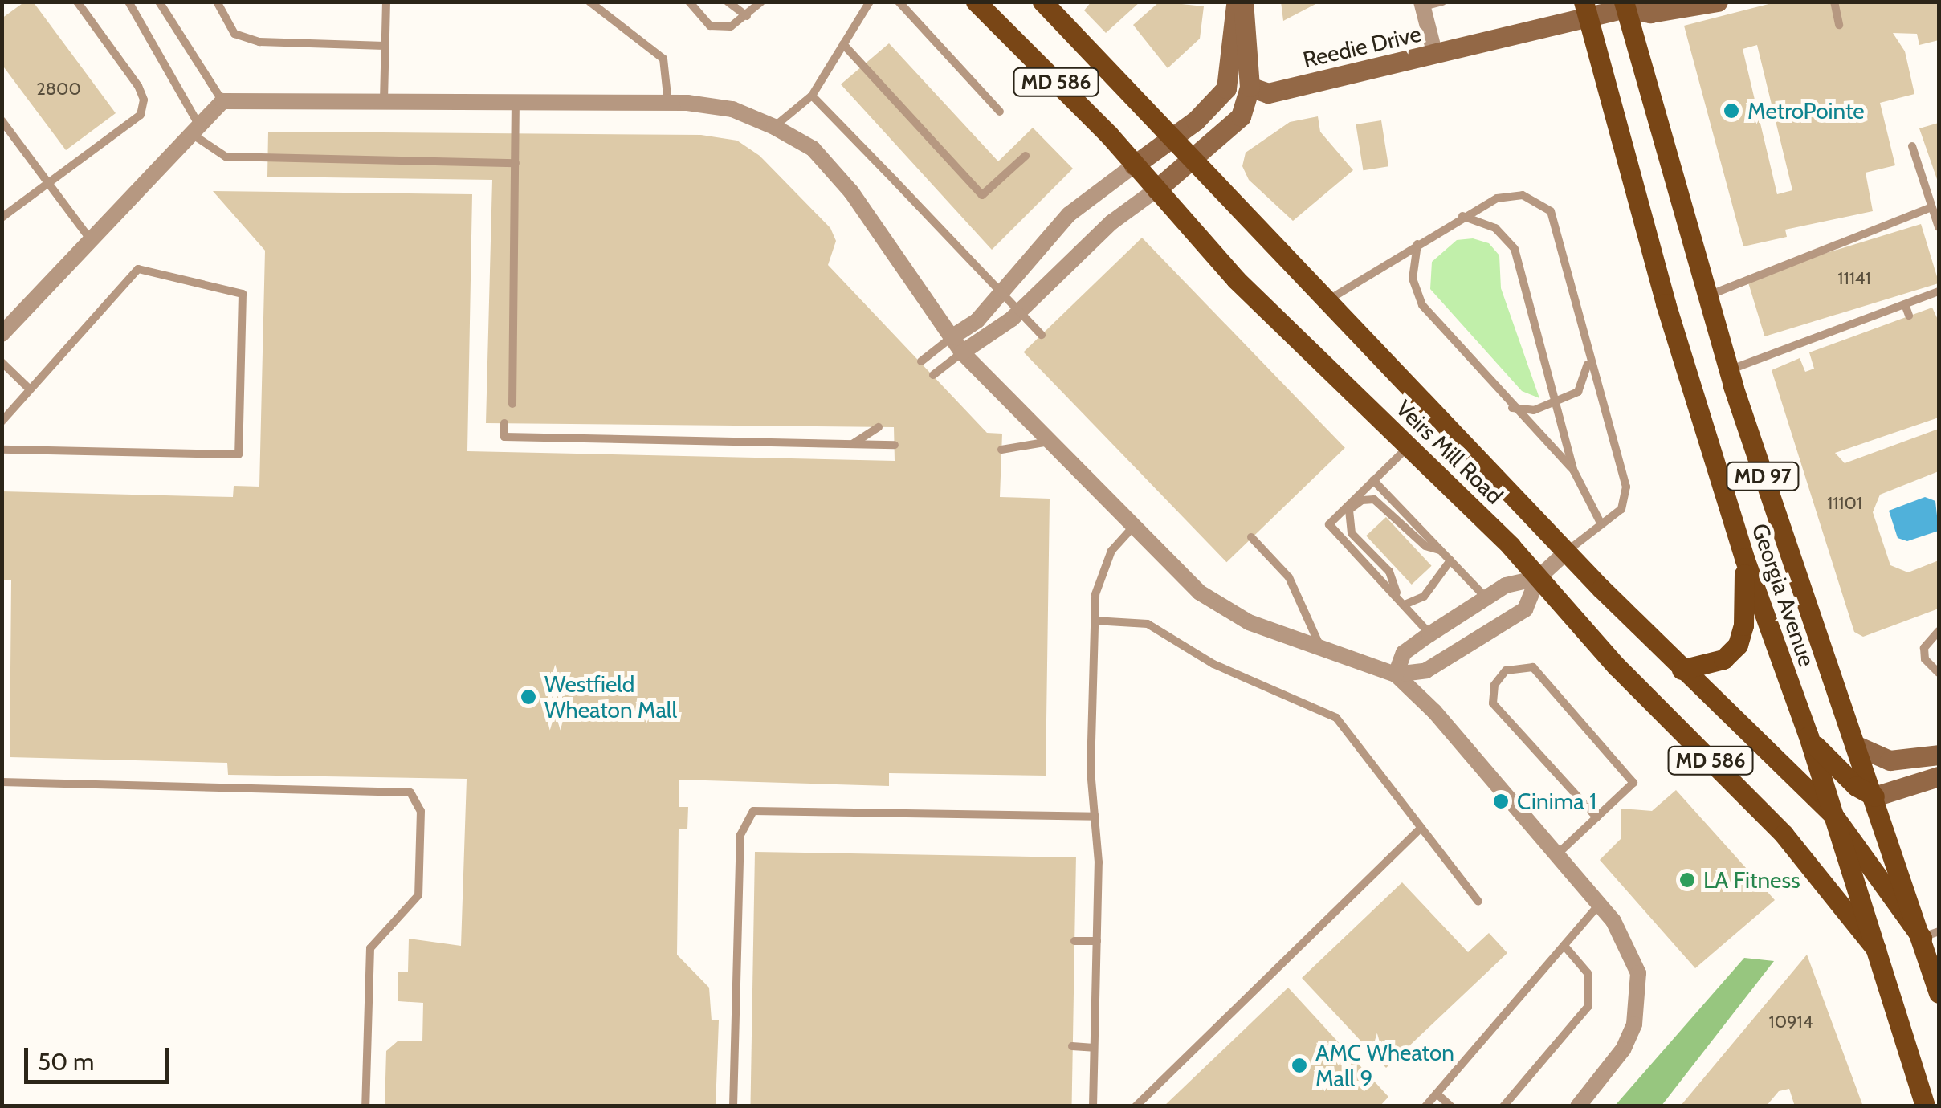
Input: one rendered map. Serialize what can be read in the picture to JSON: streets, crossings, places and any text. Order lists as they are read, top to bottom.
{
  "streets": {
    "main road": [
      "MD 586",
      "Veirs Mill Road",
      "MD 97",
      "Georgia Avenue"
    ],
    "street": ["Reedie Drive"]
  },
  "crossings": [
    ["Reedie Drive", "Georgia Avenue"],
    ["Veirs Mill Road", "Georgia Avenue"]
  ],
  "places": [
    "MetroPointe",
    "Westfield Wheaton Mall",
    "Cinima 1",
    "LA Fitness",
    "AMC Wheaton Mall 9"
  ],
  "house_numbers": [
    "2800",
    "11141",
    "11101",
    "10914"
  ],
  "scale_bar": "50 m"
}
